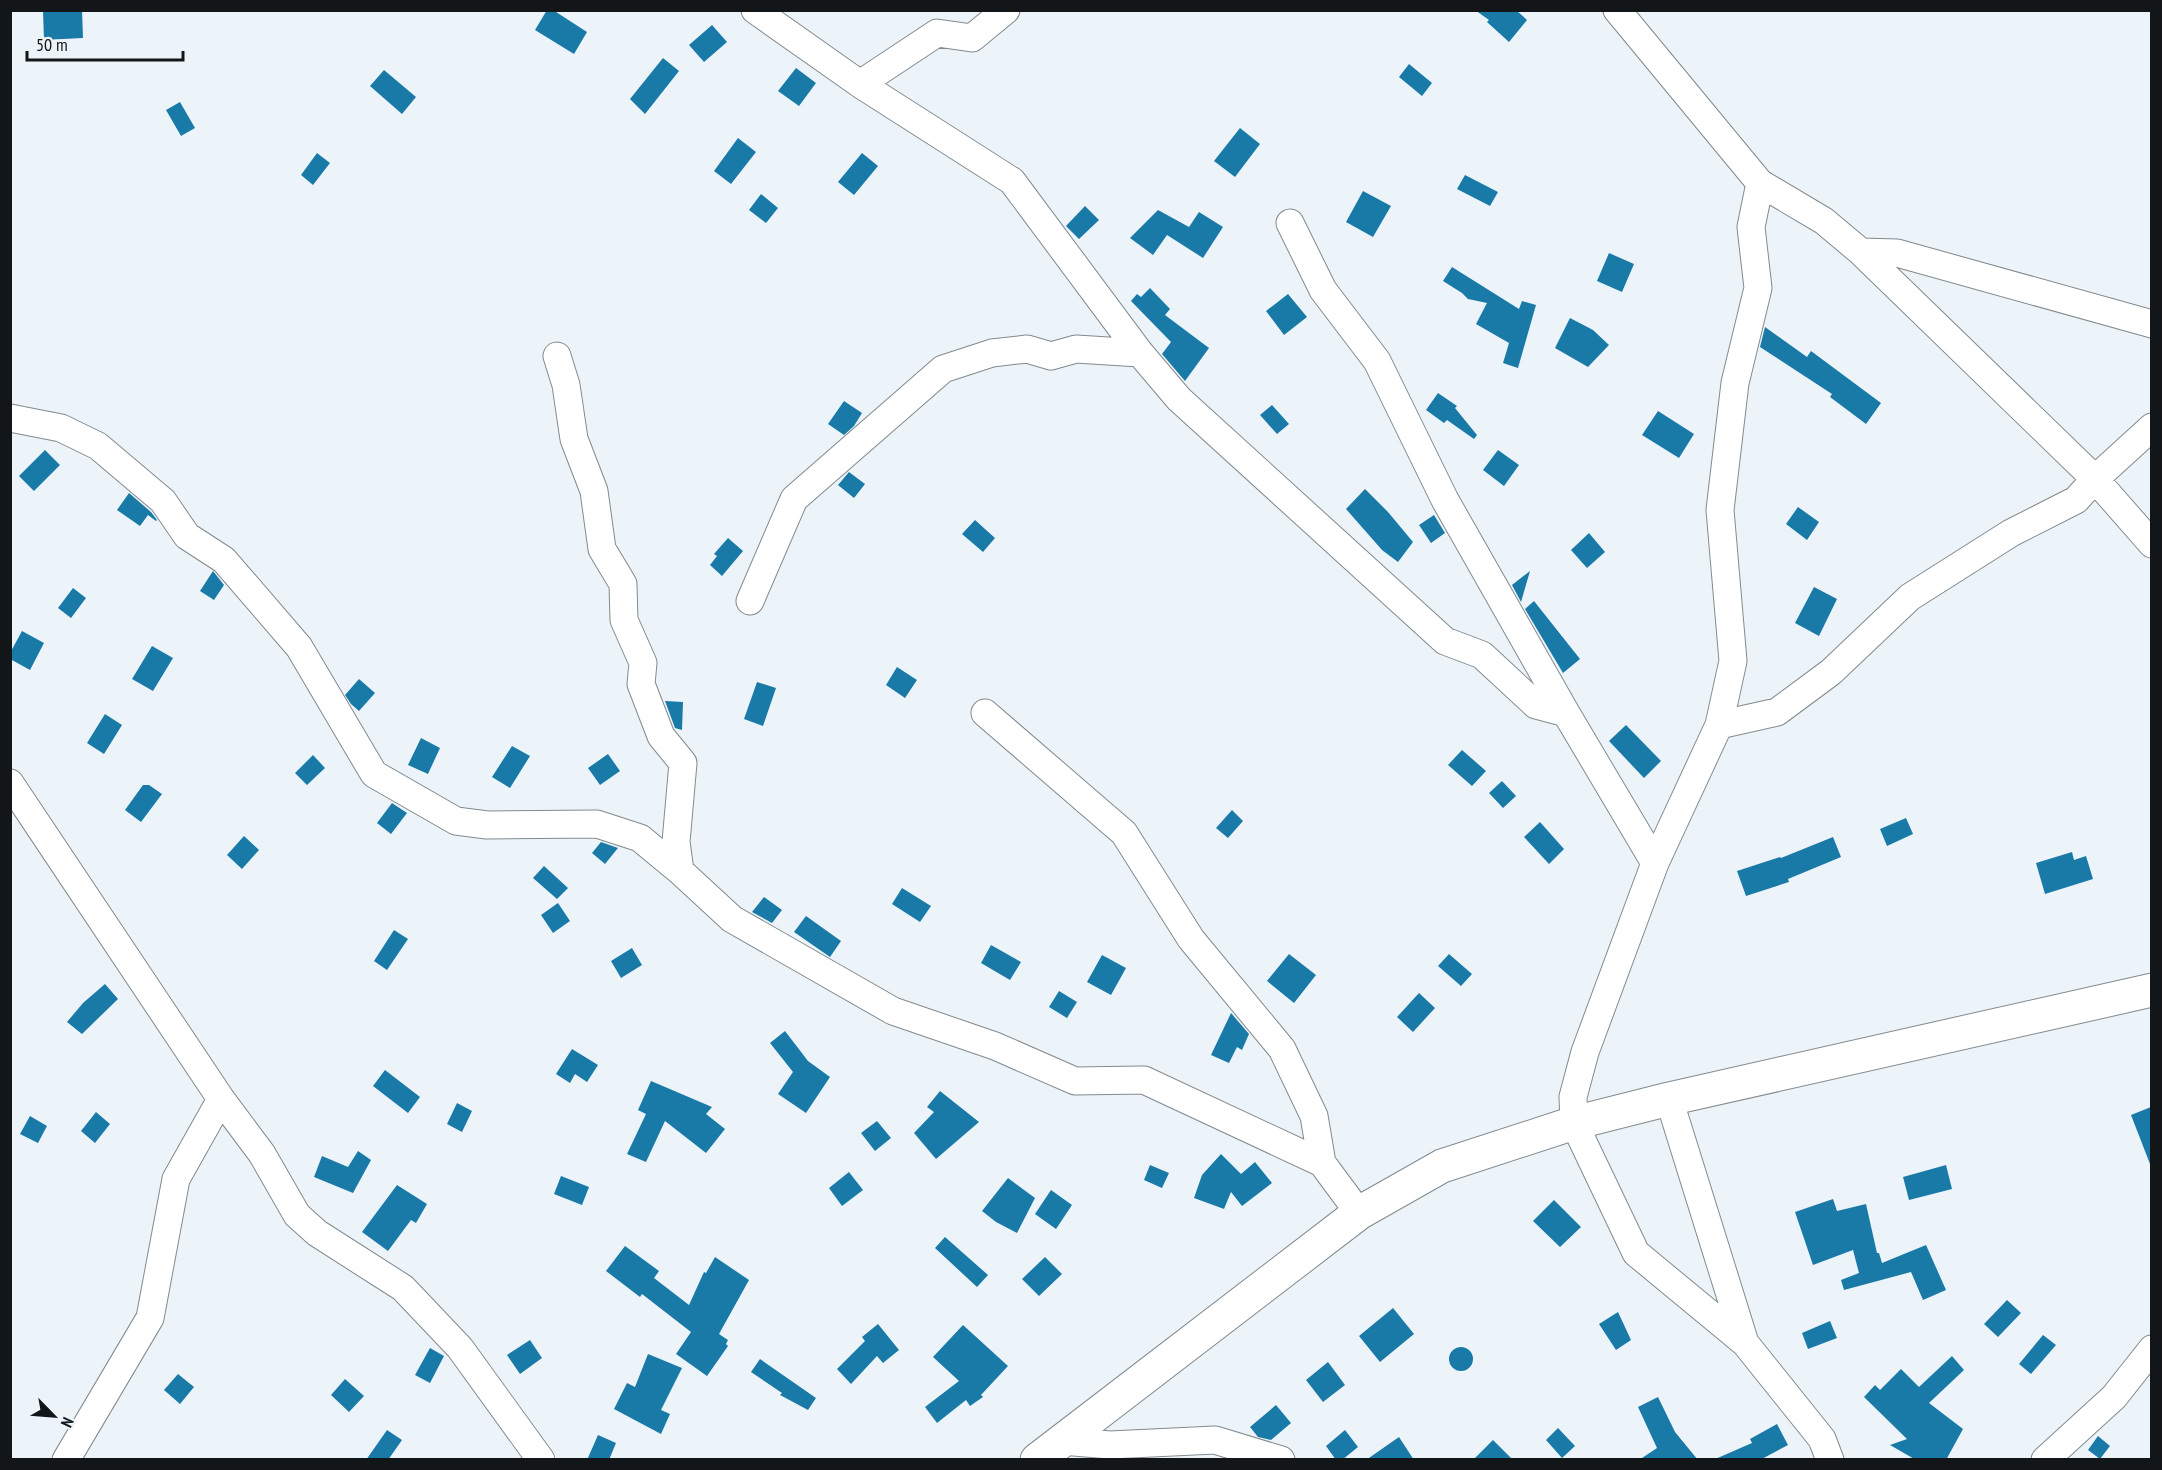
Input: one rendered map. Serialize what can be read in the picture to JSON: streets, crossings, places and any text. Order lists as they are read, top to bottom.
{
  "scale_bar": "50 m",
  "north": "bottom right"
}
